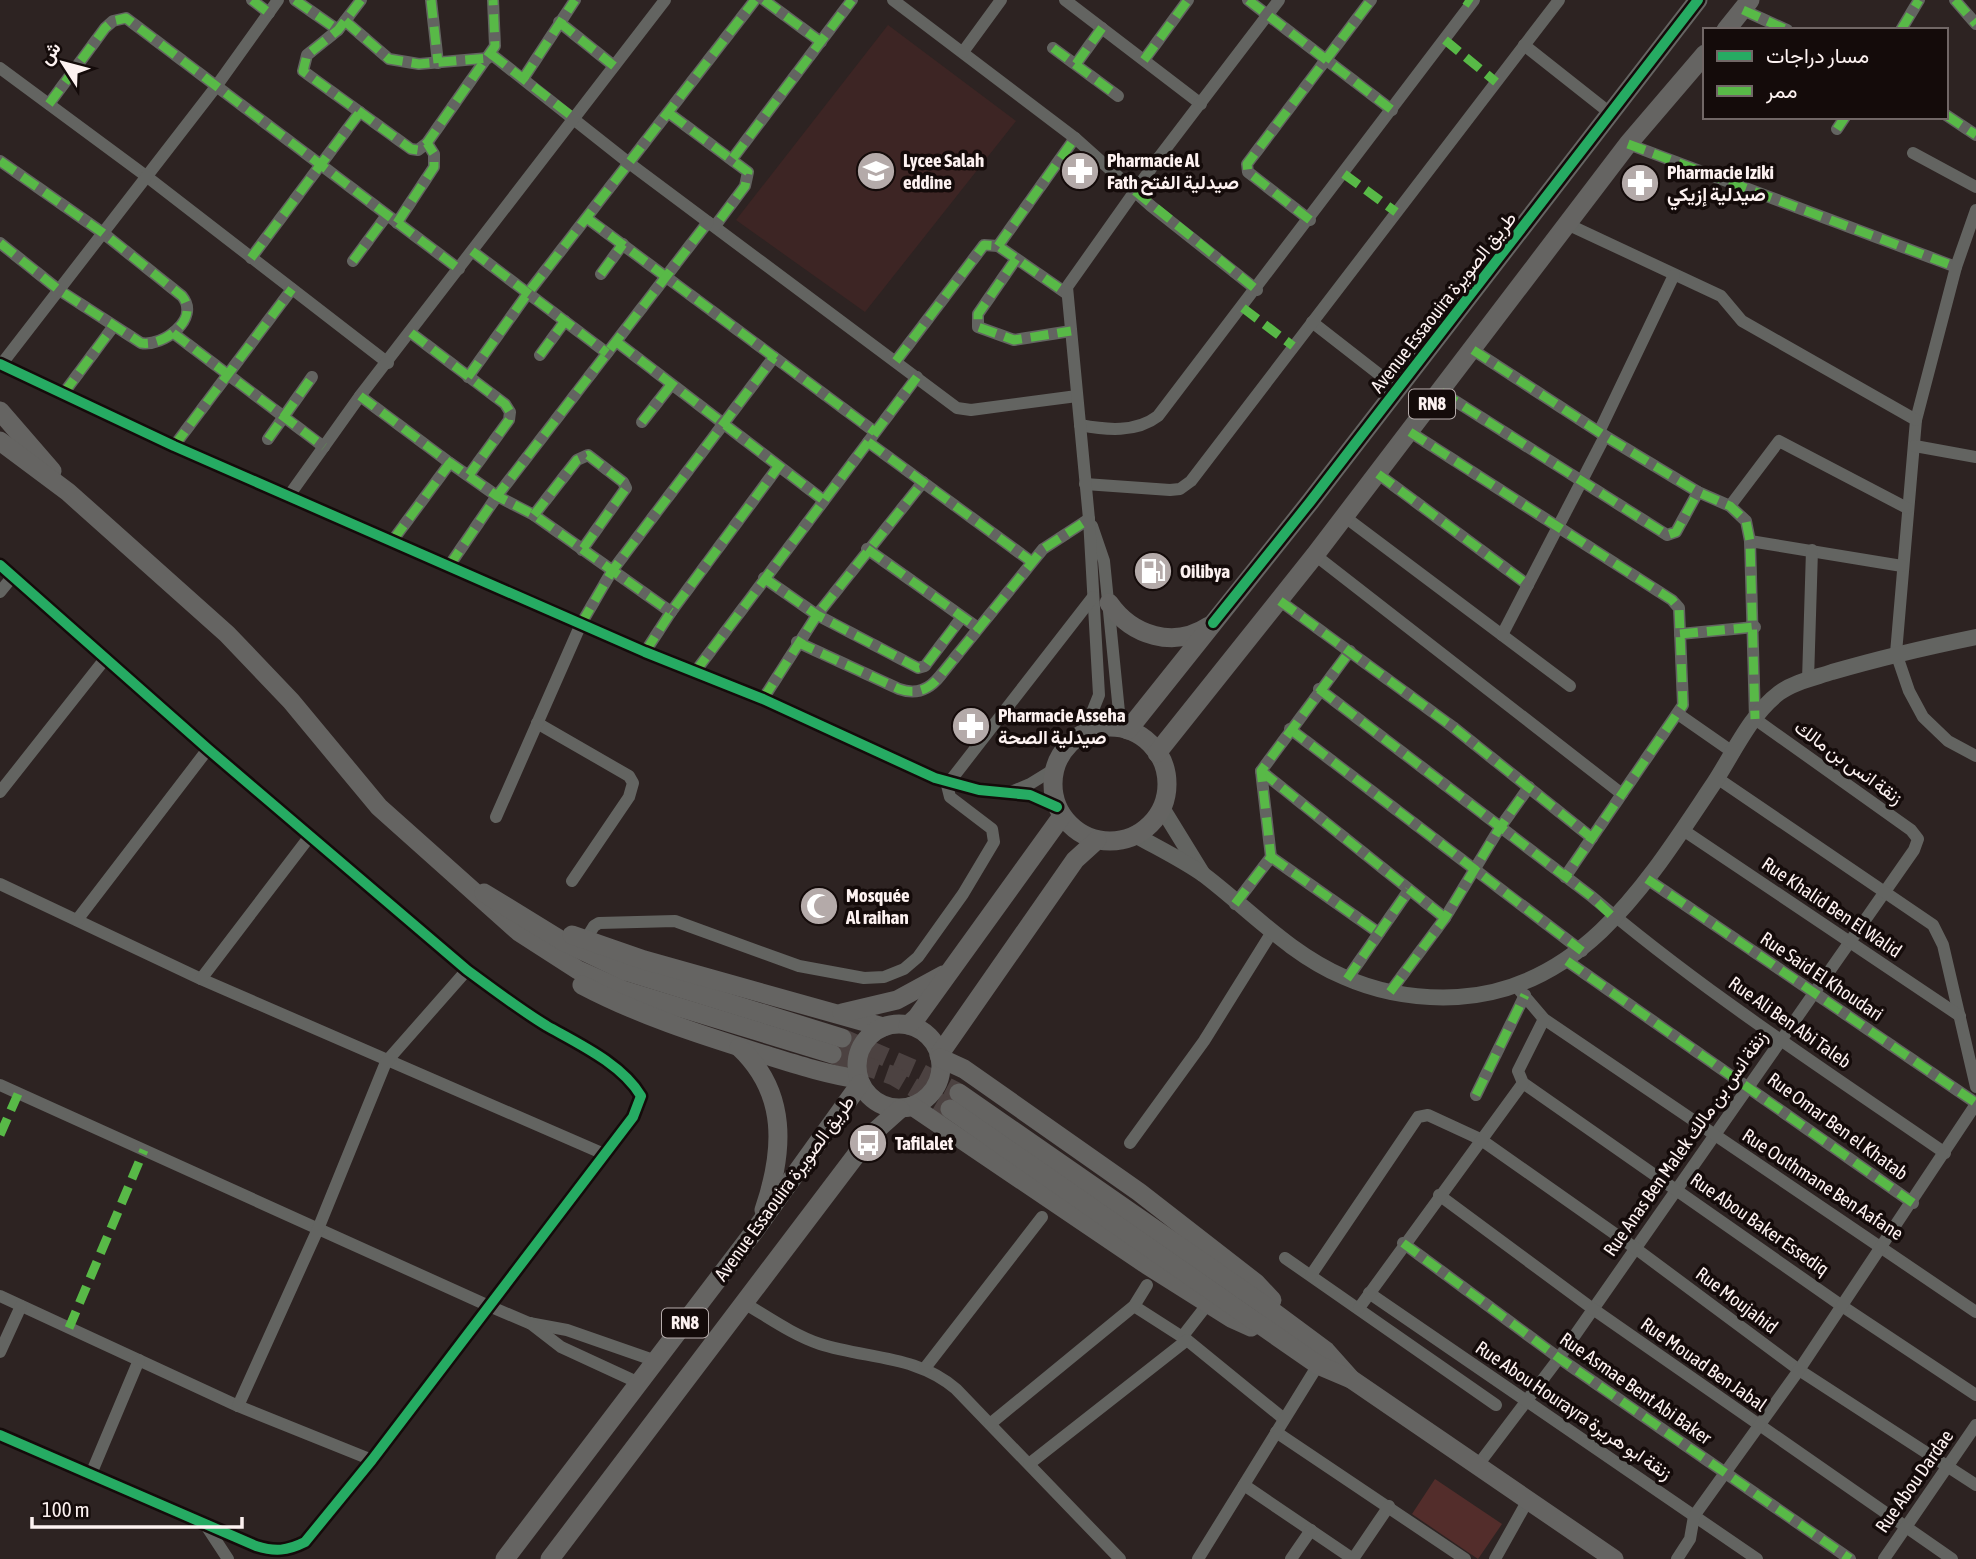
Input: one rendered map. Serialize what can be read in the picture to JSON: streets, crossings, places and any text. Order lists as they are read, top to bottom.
{
  "streets": {
    "main road": ["Avenue Essaouira طريق الصويرة", "RN8"],
    "street": [
      "زنقة انس بن مالك",
      "Rue Khalid Ben El Walid",
      "Rue Said El Khoudari",
      "Rue Ali Ben Abi Taleb",
      "Rue Omar Ben el Khatab",
      "Rue Anas Ben Malek زنقة انس بن مالك",
      "Rue Outhmane Ben Aafane",
      "Rue Abou Baker Essediq",
      "Rue Moujahid",
      "Rue Mouad Ben Jabal",
      "Rue Asmae Bent Abi Baker",
      "Rue Abou Hourayra زنقة ابو هريرة",
      "Rue Abou Dardae"
    ]
  },
  "crossings": [
    ["Avenue Essaouira طريق الصويرة", "RN8"],
    ["زنقة انس بن مالك", "Rue Anas Ben Malek زنقة انس بن مالك"],
    ["Rue Khalid Ben El Walid", "Rue Anas Ben Malek زنقة انس بن مالك"],
    ["Rue Said El Khoudari", "Rue Anas Ben Malek زنقة انس بن مالك"],
    ["Rue Ali Ben Abi Taleb", "Rue Anas Ben Malek زنقة انس بن مالك"],
    ["Rue Omar Ben el Khatab", "Rue Anas Ben Malek زنقة انس بن مالك"],
    ["Rue Anas Ben Malek زنقة انس بن مالك", "Rue Outhmane Ben Aafane"],
    ["Rue Anas Ben Malek زنقة انس بن مالك", "Rue Abou Baker Essediq"],
    ["Rue Anas Ben Malek زنقة انس بن مالك", "Rue Moujahid"],
    ["Rue Anas Ben Malek زنقة انس بن مالك", "Rue Mouad Ben Jabal"],
    ["Rue Anas Ben Malek زنقة انس بن مالك", "Rue Asmae Bent Abi Baker"],
    ["Rue Anas Ben Malek زنقة انس بن مالك", "Rue Abou Hourayra زنقة ابو هريرة"],
    ["Rue Moujahid", "Rue Abou Dardae"],
    ["Rue Mouad Ben Jabal", "Rue Abou Dardae"]
  ],
  "places": {
    "school or university": ["Lycee Salah eddine"],
    "pharmacy": ["Pharmacie Al Fath صيدلية الفتح", "Pharmacie Iziki صيدلية إزيكي", "Pharmacie Asseha صيدلية الصحة"],
    "fuel station": ["Oilibya"],
    "mosque": ["Mosquée Al raihan"],
    "bus stop": ["Tafilalet"]
  },
  "legend": ["مسار دراجات", "ممر"],
  "scale_bar": "100 m",
  "north": "top left"
}
